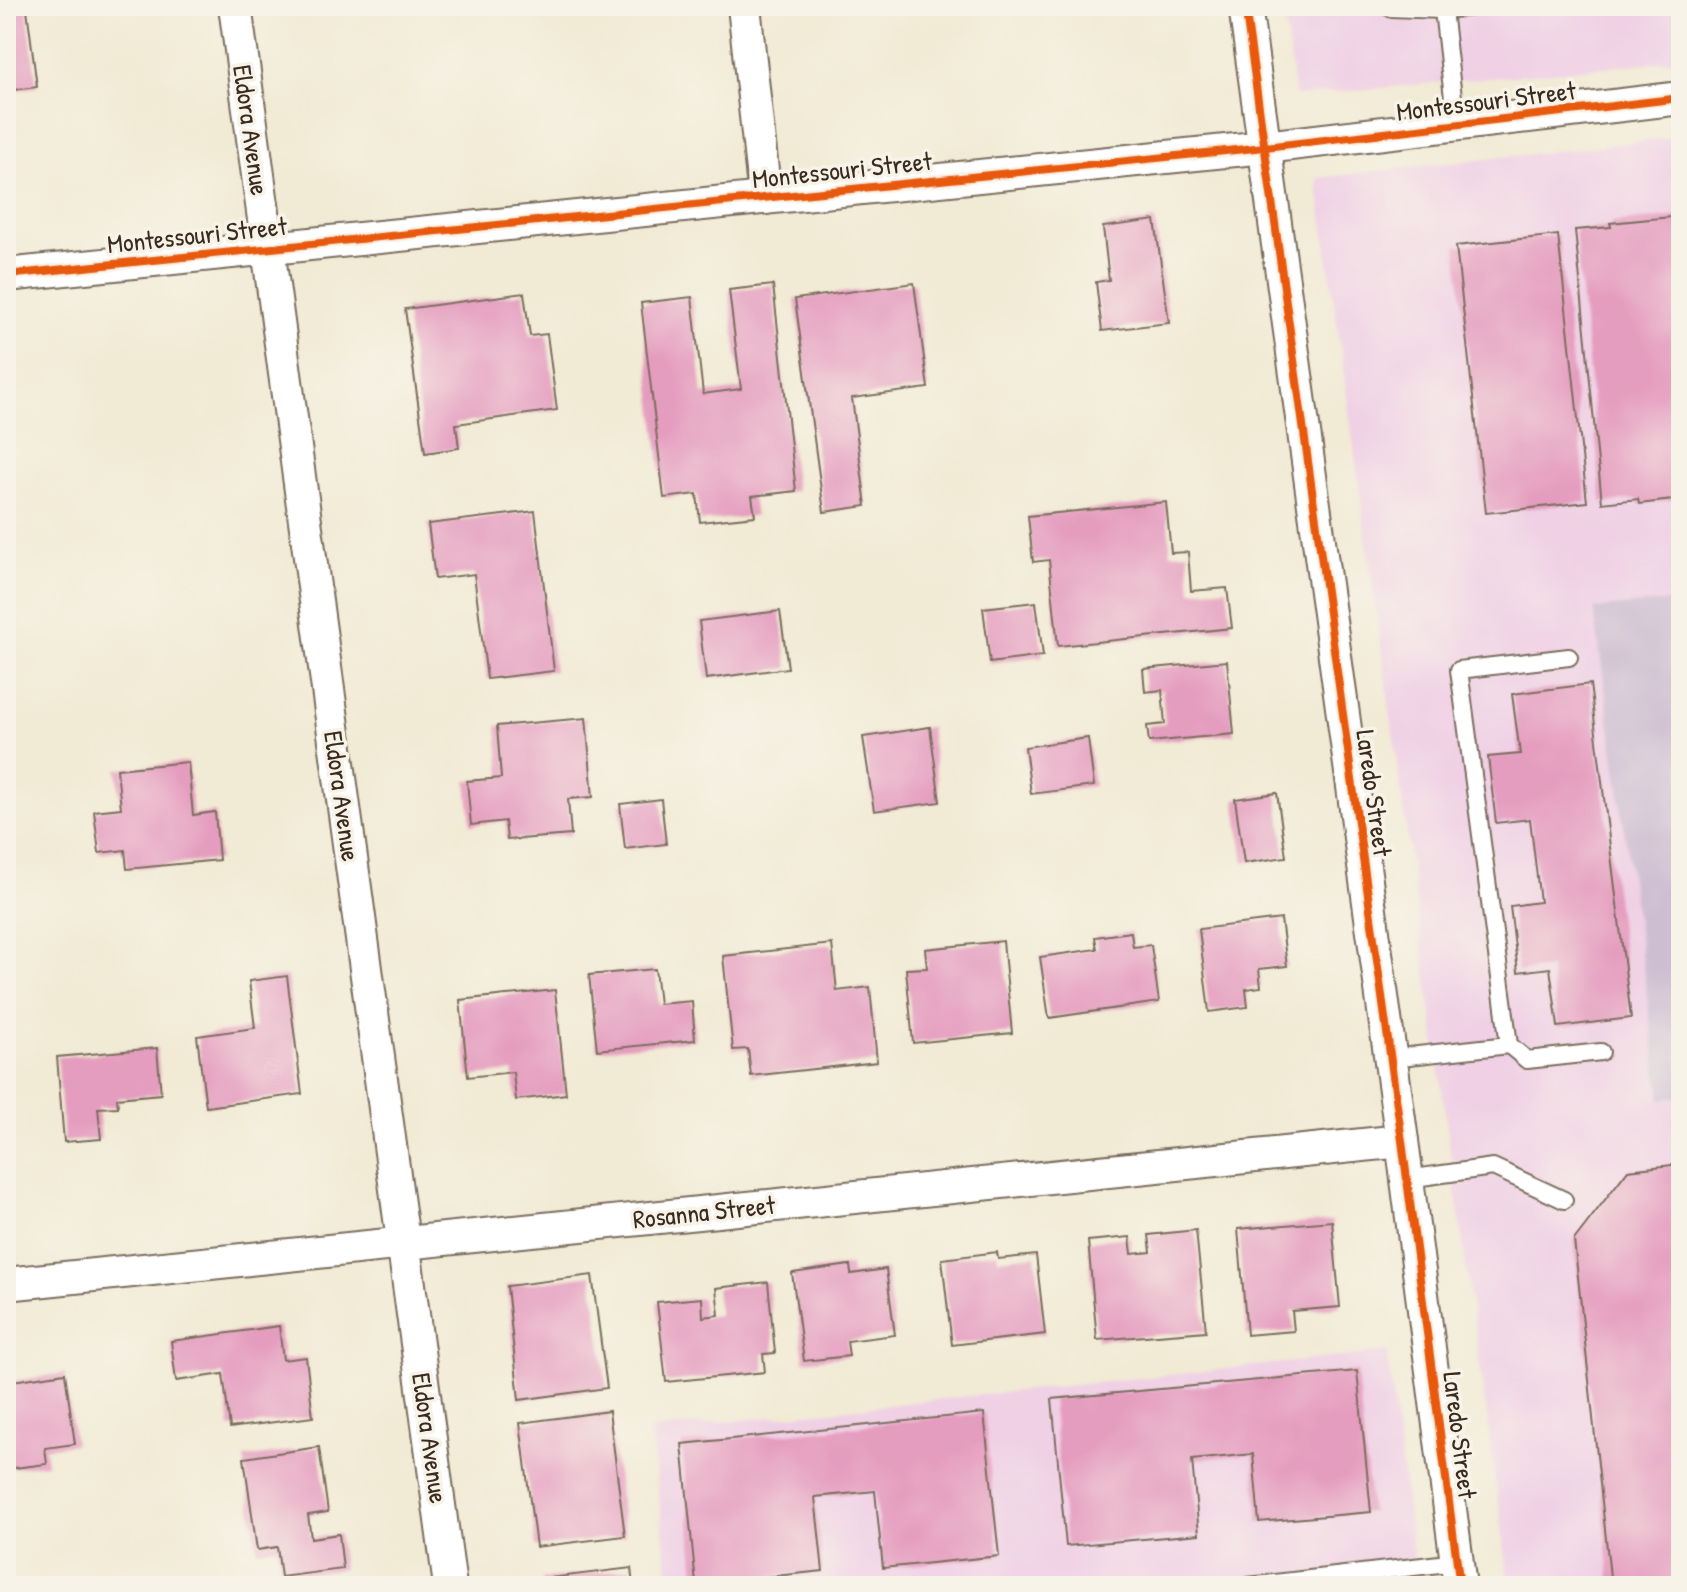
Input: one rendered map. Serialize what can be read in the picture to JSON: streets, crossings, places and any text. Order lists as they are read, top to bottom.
{
  "streets": {
    "street": [
      "Montessouri Street",
      "Eldora Avenue",
      "Laredo Street",
      "Rosanna Street"
    ]
  },
  "crossings": [
    ["Montessouri Street", "Eldora Avenue"],
    ["Montessouri Street", "Laredo Street"],
    ["Eldora Avenue", "Rosanna Street"],
    ["Laredo Street", "Rosanna Street"]
  ]
}
